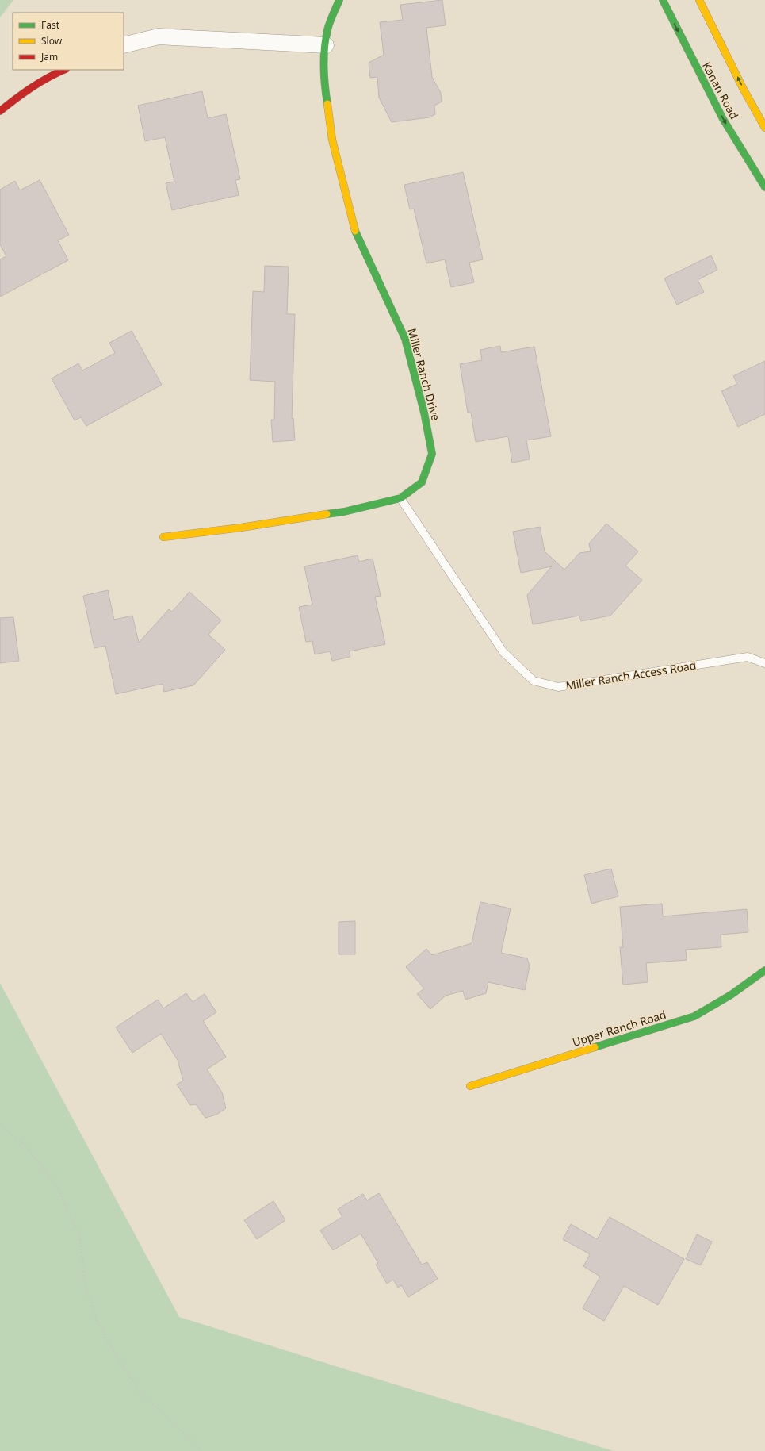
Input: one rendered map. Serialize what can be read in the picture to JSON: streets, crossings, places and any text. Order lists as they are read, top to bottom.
{
  "streets": {
    "street": ["Kanan Road", "Miller Ranch Drive", "Upper Ranch Road"],
    "lane": ["Miller Ranch Access Road"]
  },
  "crossings": [
    ["Miller Ranch Drive", "Miller Ranch Access Road"]
  ],
  "legend": ["Fast", "Slow", "Jam"]
}
